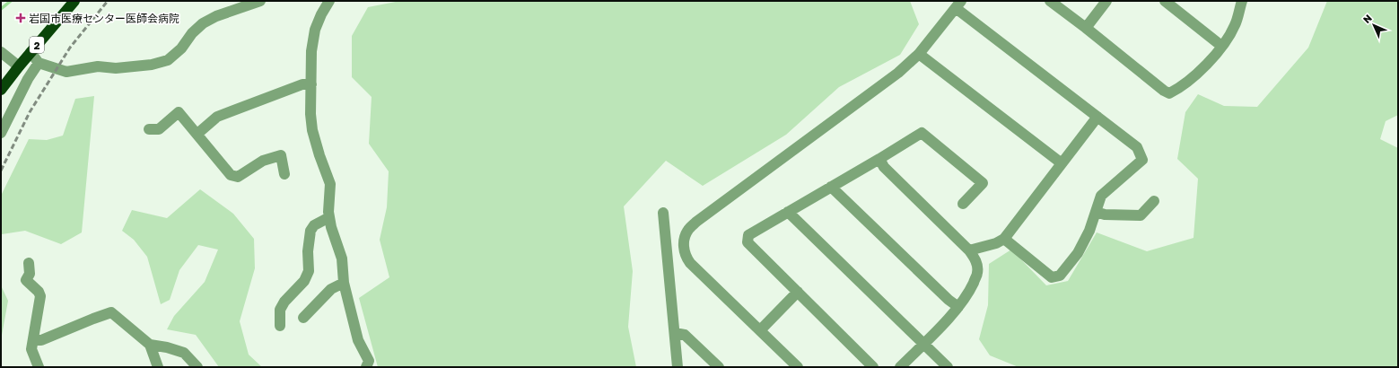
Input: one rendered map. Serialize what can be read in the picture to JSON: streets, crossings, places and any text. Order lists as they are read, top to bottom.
{
  "streets": {
    "highway": ["2"]
  },
  "places": {
    "health": ["岩国市医療センター医師会病院"]
  },
  "north": "top left"
}
